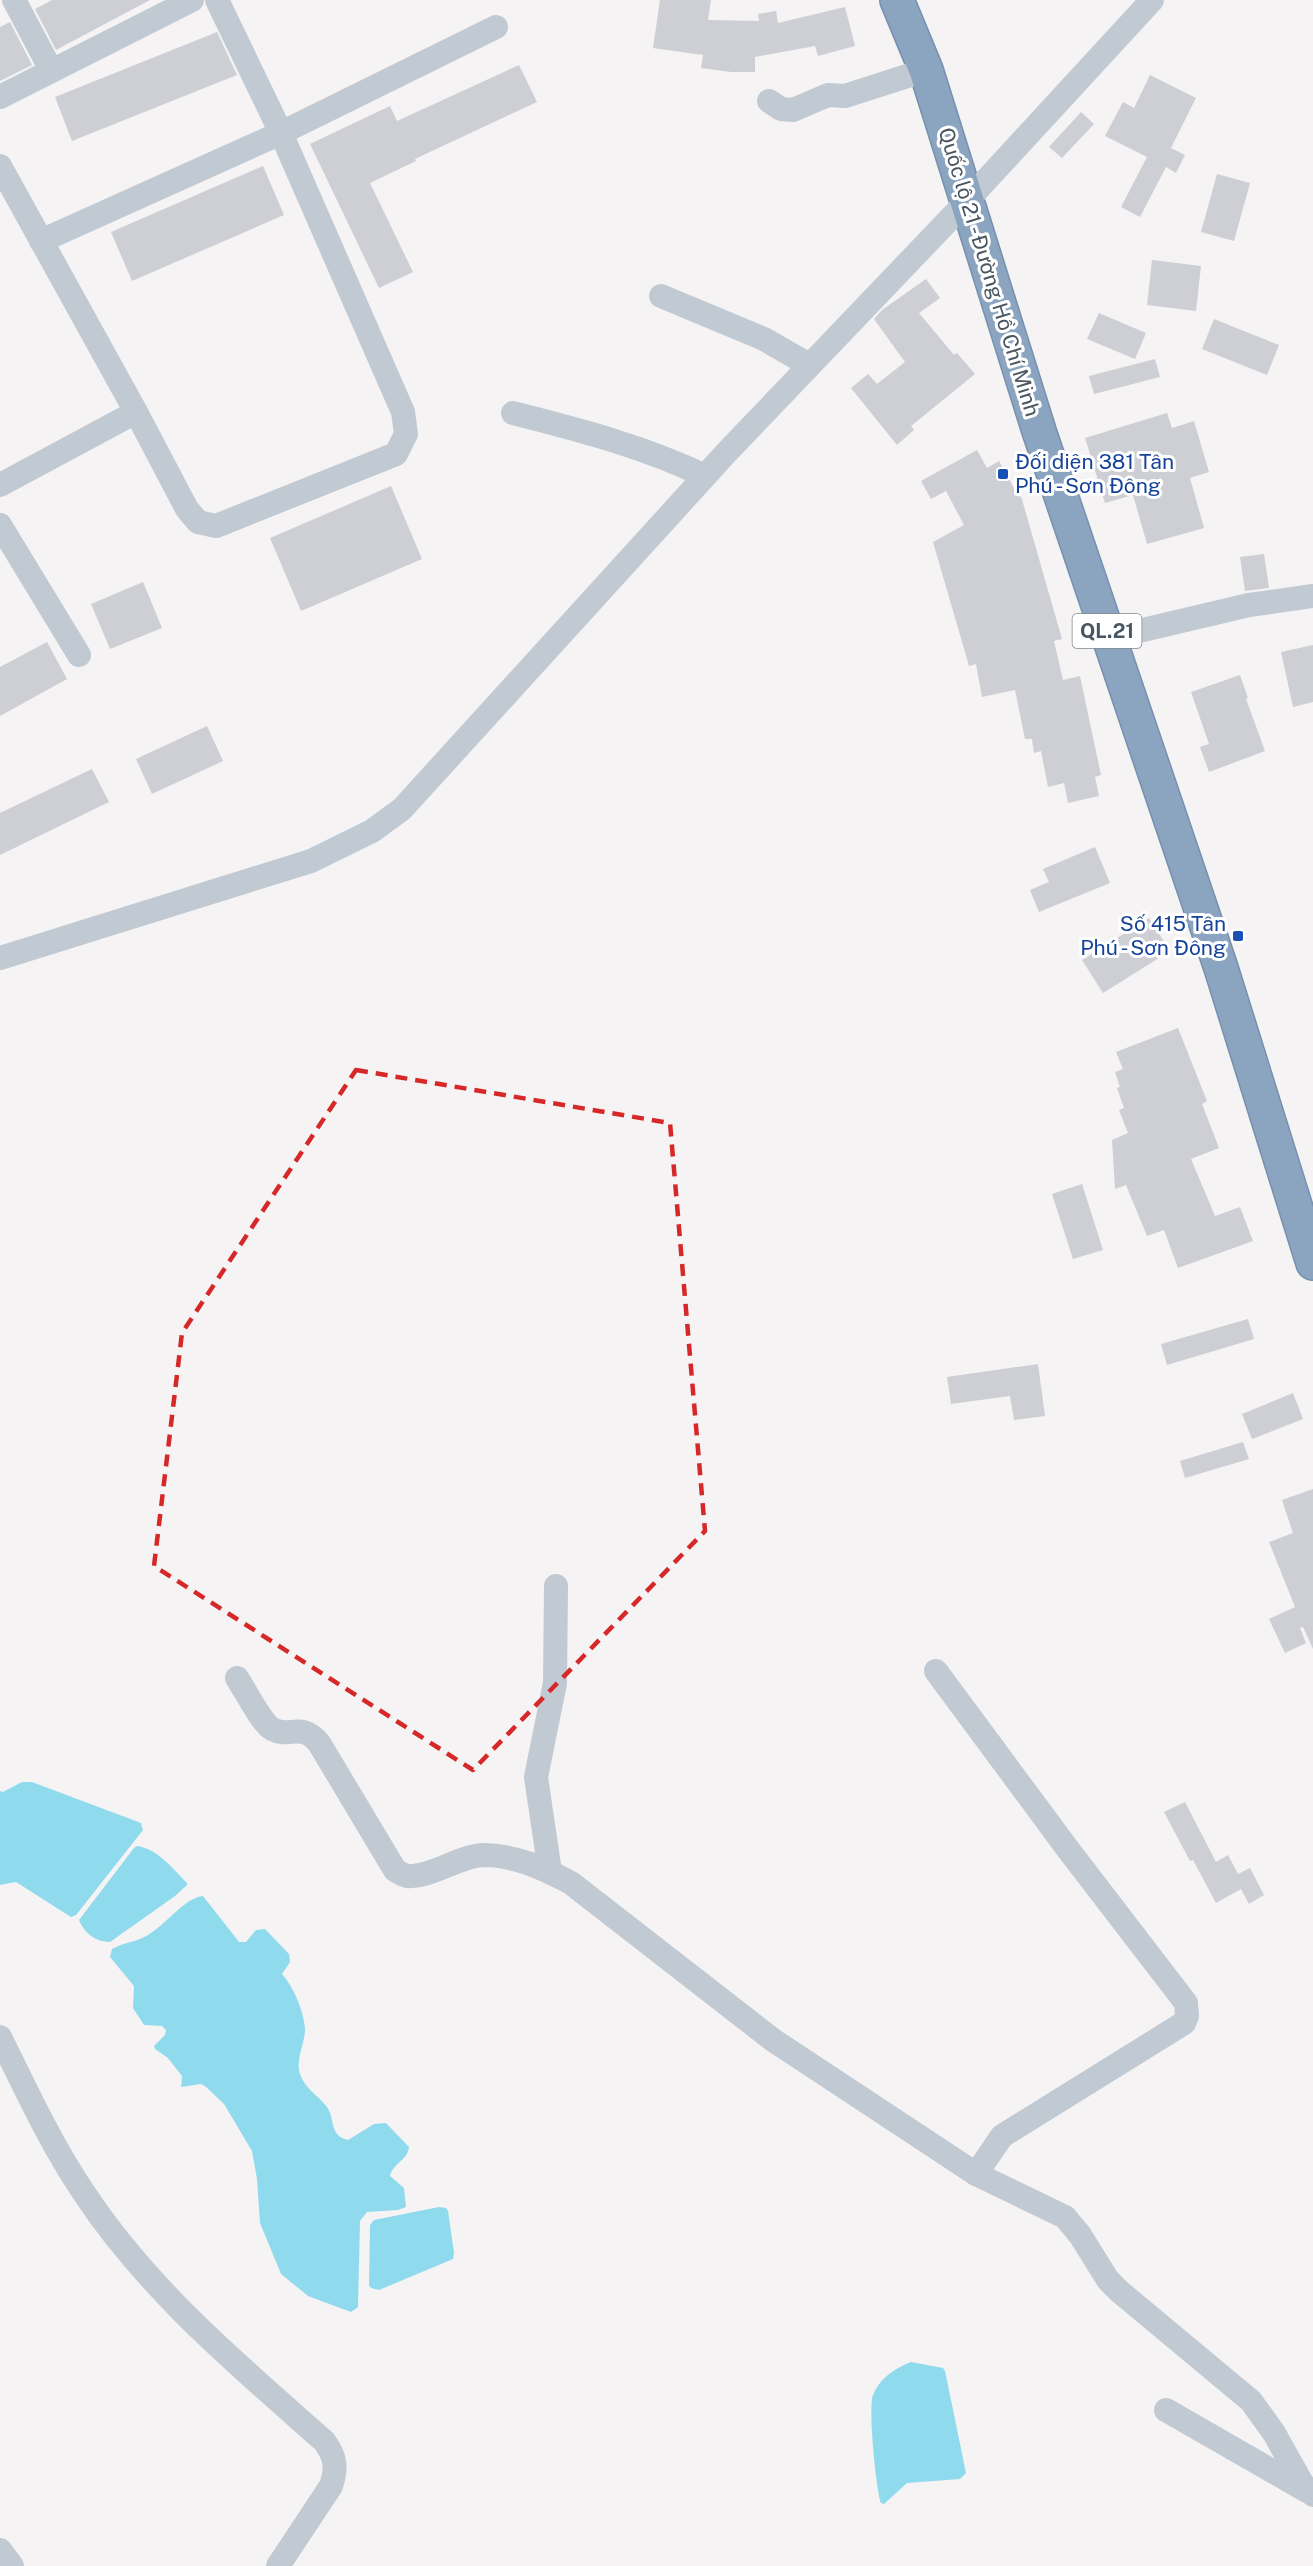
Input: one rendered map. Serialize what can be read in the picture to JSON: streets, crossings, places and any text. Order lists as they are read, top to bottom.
{
  "streets": {
    "highway": ["Quốc lộ 21 - Đường Hồ Chí Minh", "QL.21"]
  },
  "places": {
    "transit": ["Đối diện 381 Tân Phú - Sơn Đông", "Số 415 Tân Phú - Sơn Đông"]
  }
}
